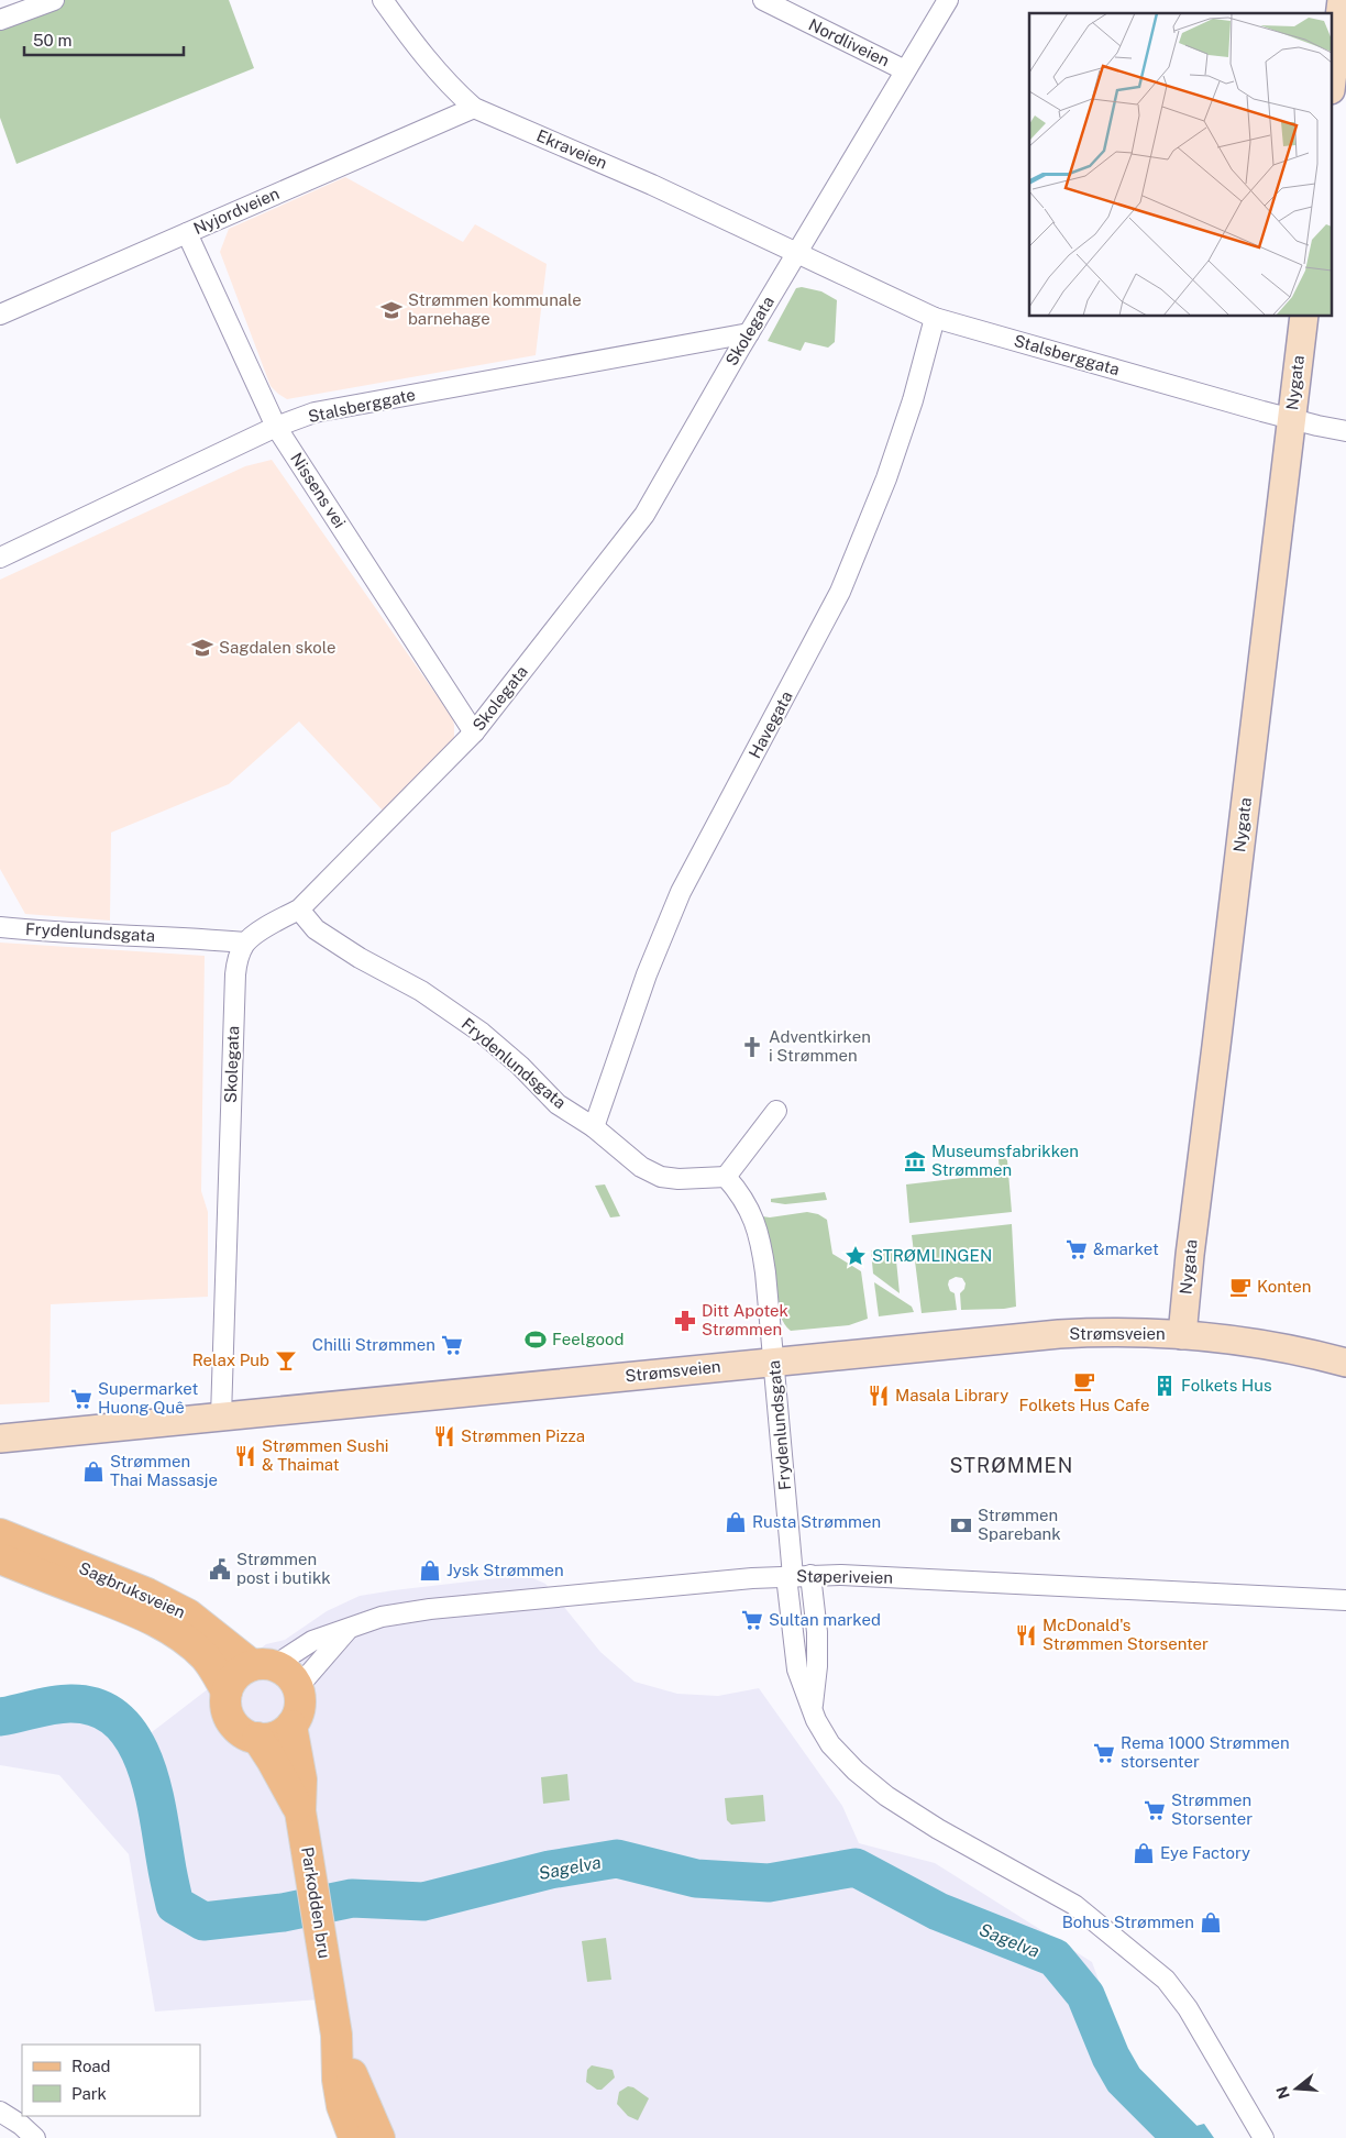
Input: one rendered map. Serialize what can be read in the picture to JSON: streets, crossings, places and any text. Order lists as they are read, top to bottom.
{
  "streets": {
    "main road": [
      "Nygata",
      "Strømsveien",
      "Sagbruksveien",
      "Parkodden bru"
    ],
    "street": [
      "Nordliveien",
      "Ekraveien",
      "Nyjordveien",
      "Skolegata",
      "Stalsberggata",
      "Stalsberggate",
      "Nissens vei",
      "Havegata",
      "Frydenlundsgata",
      "Støperiveien"
    ]
  },
  "crossings": [
    ["Nordliveien", "Skolegata"],
    ["Ekraveien", "Nyjordveien"],
    ["Ekraveien", "Skolegata"],
    ["Ekraveien", "Stalsberggata"],
    ["Nyjordveien", "Nissens vei"],
    ["Skolegata", "Stalsberggata"],
    ["Skolegata", "Stalsberggate"],
    ["Skolegata", "Nissens vei"],
    ["Skolegata", "Frydenlundsgata"],
    ["Skolegata", "Strømsveien"],
    ["Stalsberggata", "Nygata"],
    ["Stalsberggata", "Havegata"],
    ["Nygata", "Strømsveien"],
    ["Stalsberggate", "Nissens vei"],
    ["Havegata", "Frydenlundsgata"],
    ["Frydenlundsgata", "Strømsveien"],
    ["Frydenlundsgata", "Støperiveien"],
    ["Støperiveien", "Sagbruksveien"]
  ],
  "districts": ["STRØMMEN"],
  "water": ["Sagelva"],
  "places": {
    "school or university": ["Strømmen kommunale barnehage", "Sagdalen skole"],
    "church": ["Adventkirken i Strømmen"],
    "museum": ["Museumsfabrikken Strømmen"],
    "supermarket": [
      "&market",
      "Chilli Strømmen",
      "Supermarket Huong Quê",
      "Sultan marked",
      "Rema 1000 Strømmen storsenter",
      "Strømmen Storsenter"
    ],
    "place": ["STRØMLINGEN"],
    "cafe": ["Konten", "Folkets Hus Cafe"],
    "pharmacy": ["Ditt Apotek Strømmen"],
    "sports": ["Feelgood"],
    "bar": ["Relax Pub"],
    "building": ["Folkets Hus"],
    "restaurant": [
      "Masala Library",
      "Strømmen Pizza",
      "Strømmen Sushi & Thaimat",
      "McDonald's Strømmen Storsenter"
    ],
    "shop": [
      "Strømmen Thai Massasje",
      "Rusta Strømmen",
      "Jysk Strømmen",
      "Eye Factory",
      "Bohus Strømmen"
    ],
    "bank": ["Strømmen Sparebank"],
    "public building": ["Strømmen post i butikk"]
  },
  "legend": ["Road", "Park"],
  "scale_bar": "50 m",
  "north": "left"
}
